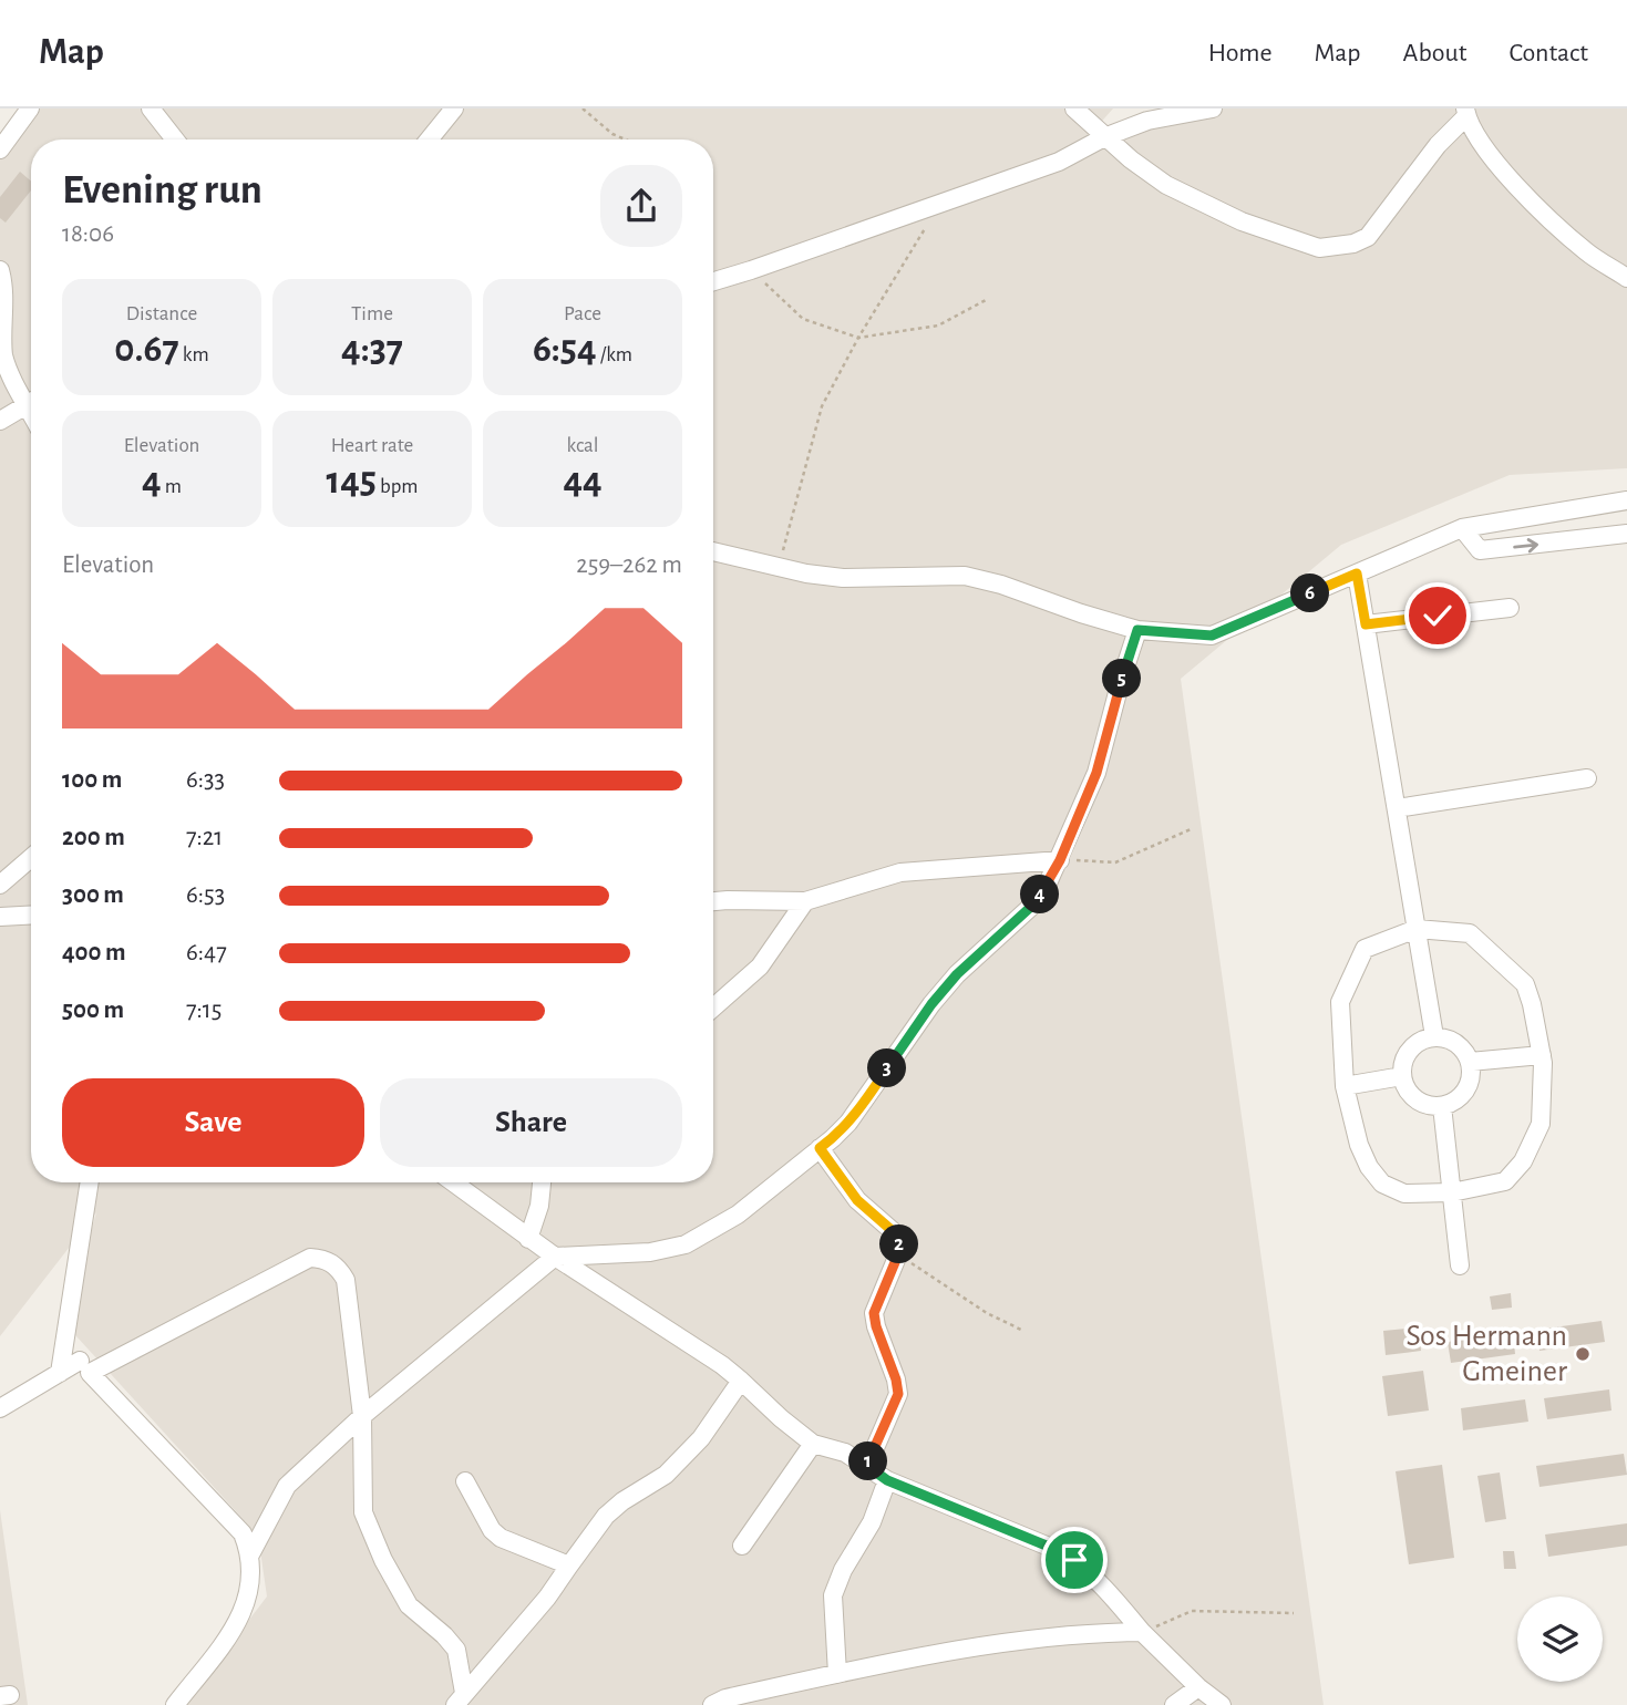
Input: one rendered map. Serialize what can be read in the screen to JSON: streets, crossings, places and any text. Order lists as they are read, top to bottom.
{
  "places": ["Sos Hermann Gmeiner"],
  "page": {
    "header": "Map",
    "nav": [
      "Home",
      "Map",
      "About",
      "Contact"
    ],
    "heading": ["Evening run", "18:06"],
    "stats": [
      ["Distance", "0.67 km"],
      ["Time", "4:37"],
      ["Pace", "6:54 /km"],
      ["Elevation", "4 m"],
      ["Heart rate", "145 bpm"],
      ["kcal", "44"]
    ],
    "chart": ["Elevation", "259–262 m"],
    "pins": [
      "6",
      "5",
      "4",
      "3",
      "2",
      "1"
    ],
    "list": [
      {
        "name": "100 m",
        "note": "6:33"
      },
      {
        "name": "200 m",
        "note": "7:21"
      },
      {
        "name": "300 m",
        "note": "6:53"
      },
      {
        "name": "400 m",
        "note": "6:47"
      },
      {
        "name": "500 m",
        "note": "7:15"
      }
    ],
    "buttons": ["Save", "Share"]
  }
}
